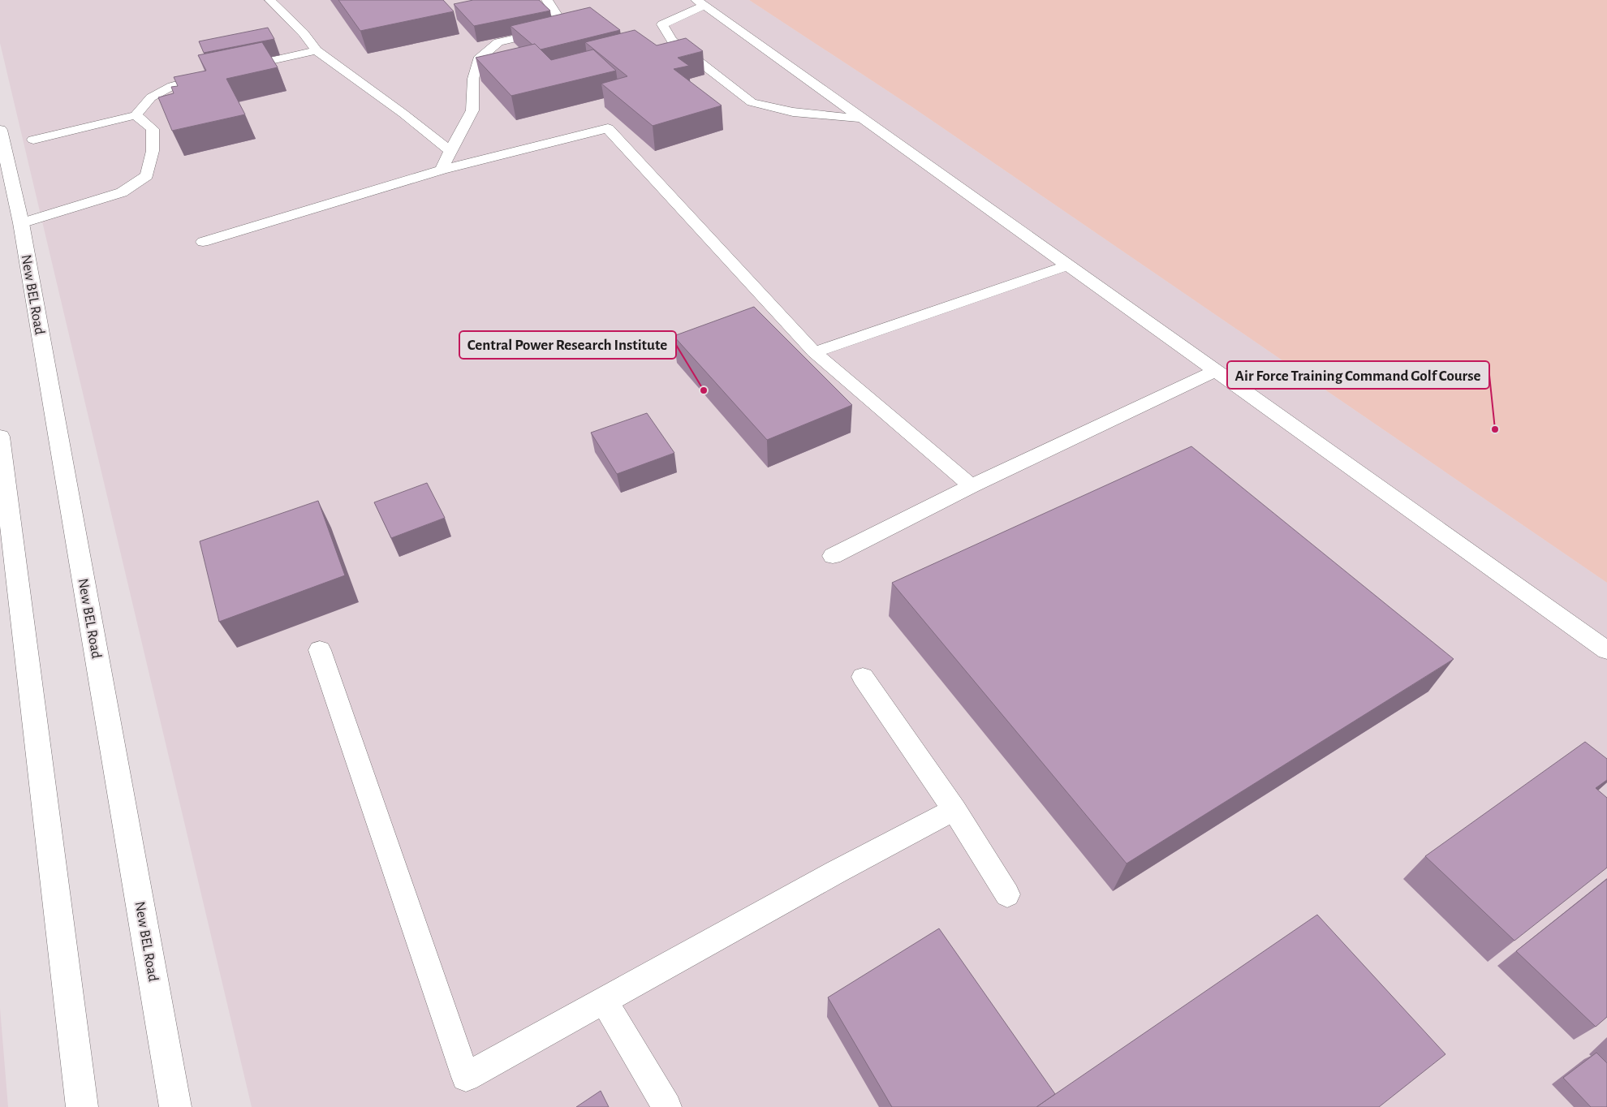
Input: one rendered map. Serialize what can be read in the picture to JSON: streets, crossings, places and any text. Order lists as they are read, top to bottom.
{
  "streets": {
    "main road": ["New BEL Road"]
  },
  "places": ["Central Power Research Institute", "Air Force Training Command Golf Course"]
}
